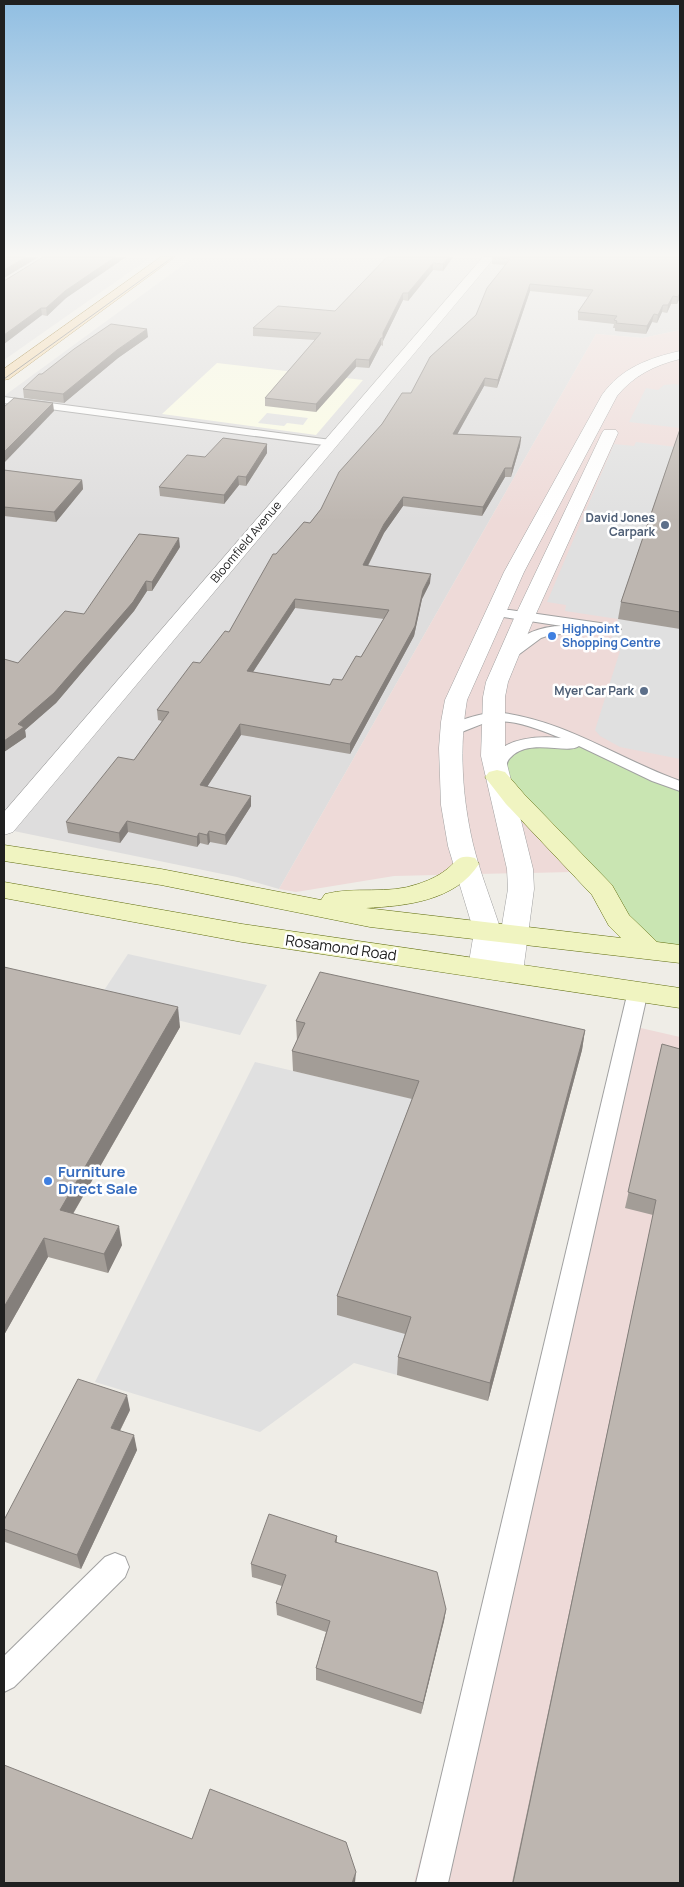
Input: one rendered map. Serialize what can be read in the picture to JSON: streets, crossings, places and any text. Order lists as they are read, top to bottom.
{
  "streets": {
    "street": ["Bloomfield Avenue", "Rosamond Road"]
  },
  "places": [
    "David Jones Carpark",
    "Highpoint Shopping Centre",
    "Myer Car Park",
    "Furniture Direct Sale"
  ]
}
